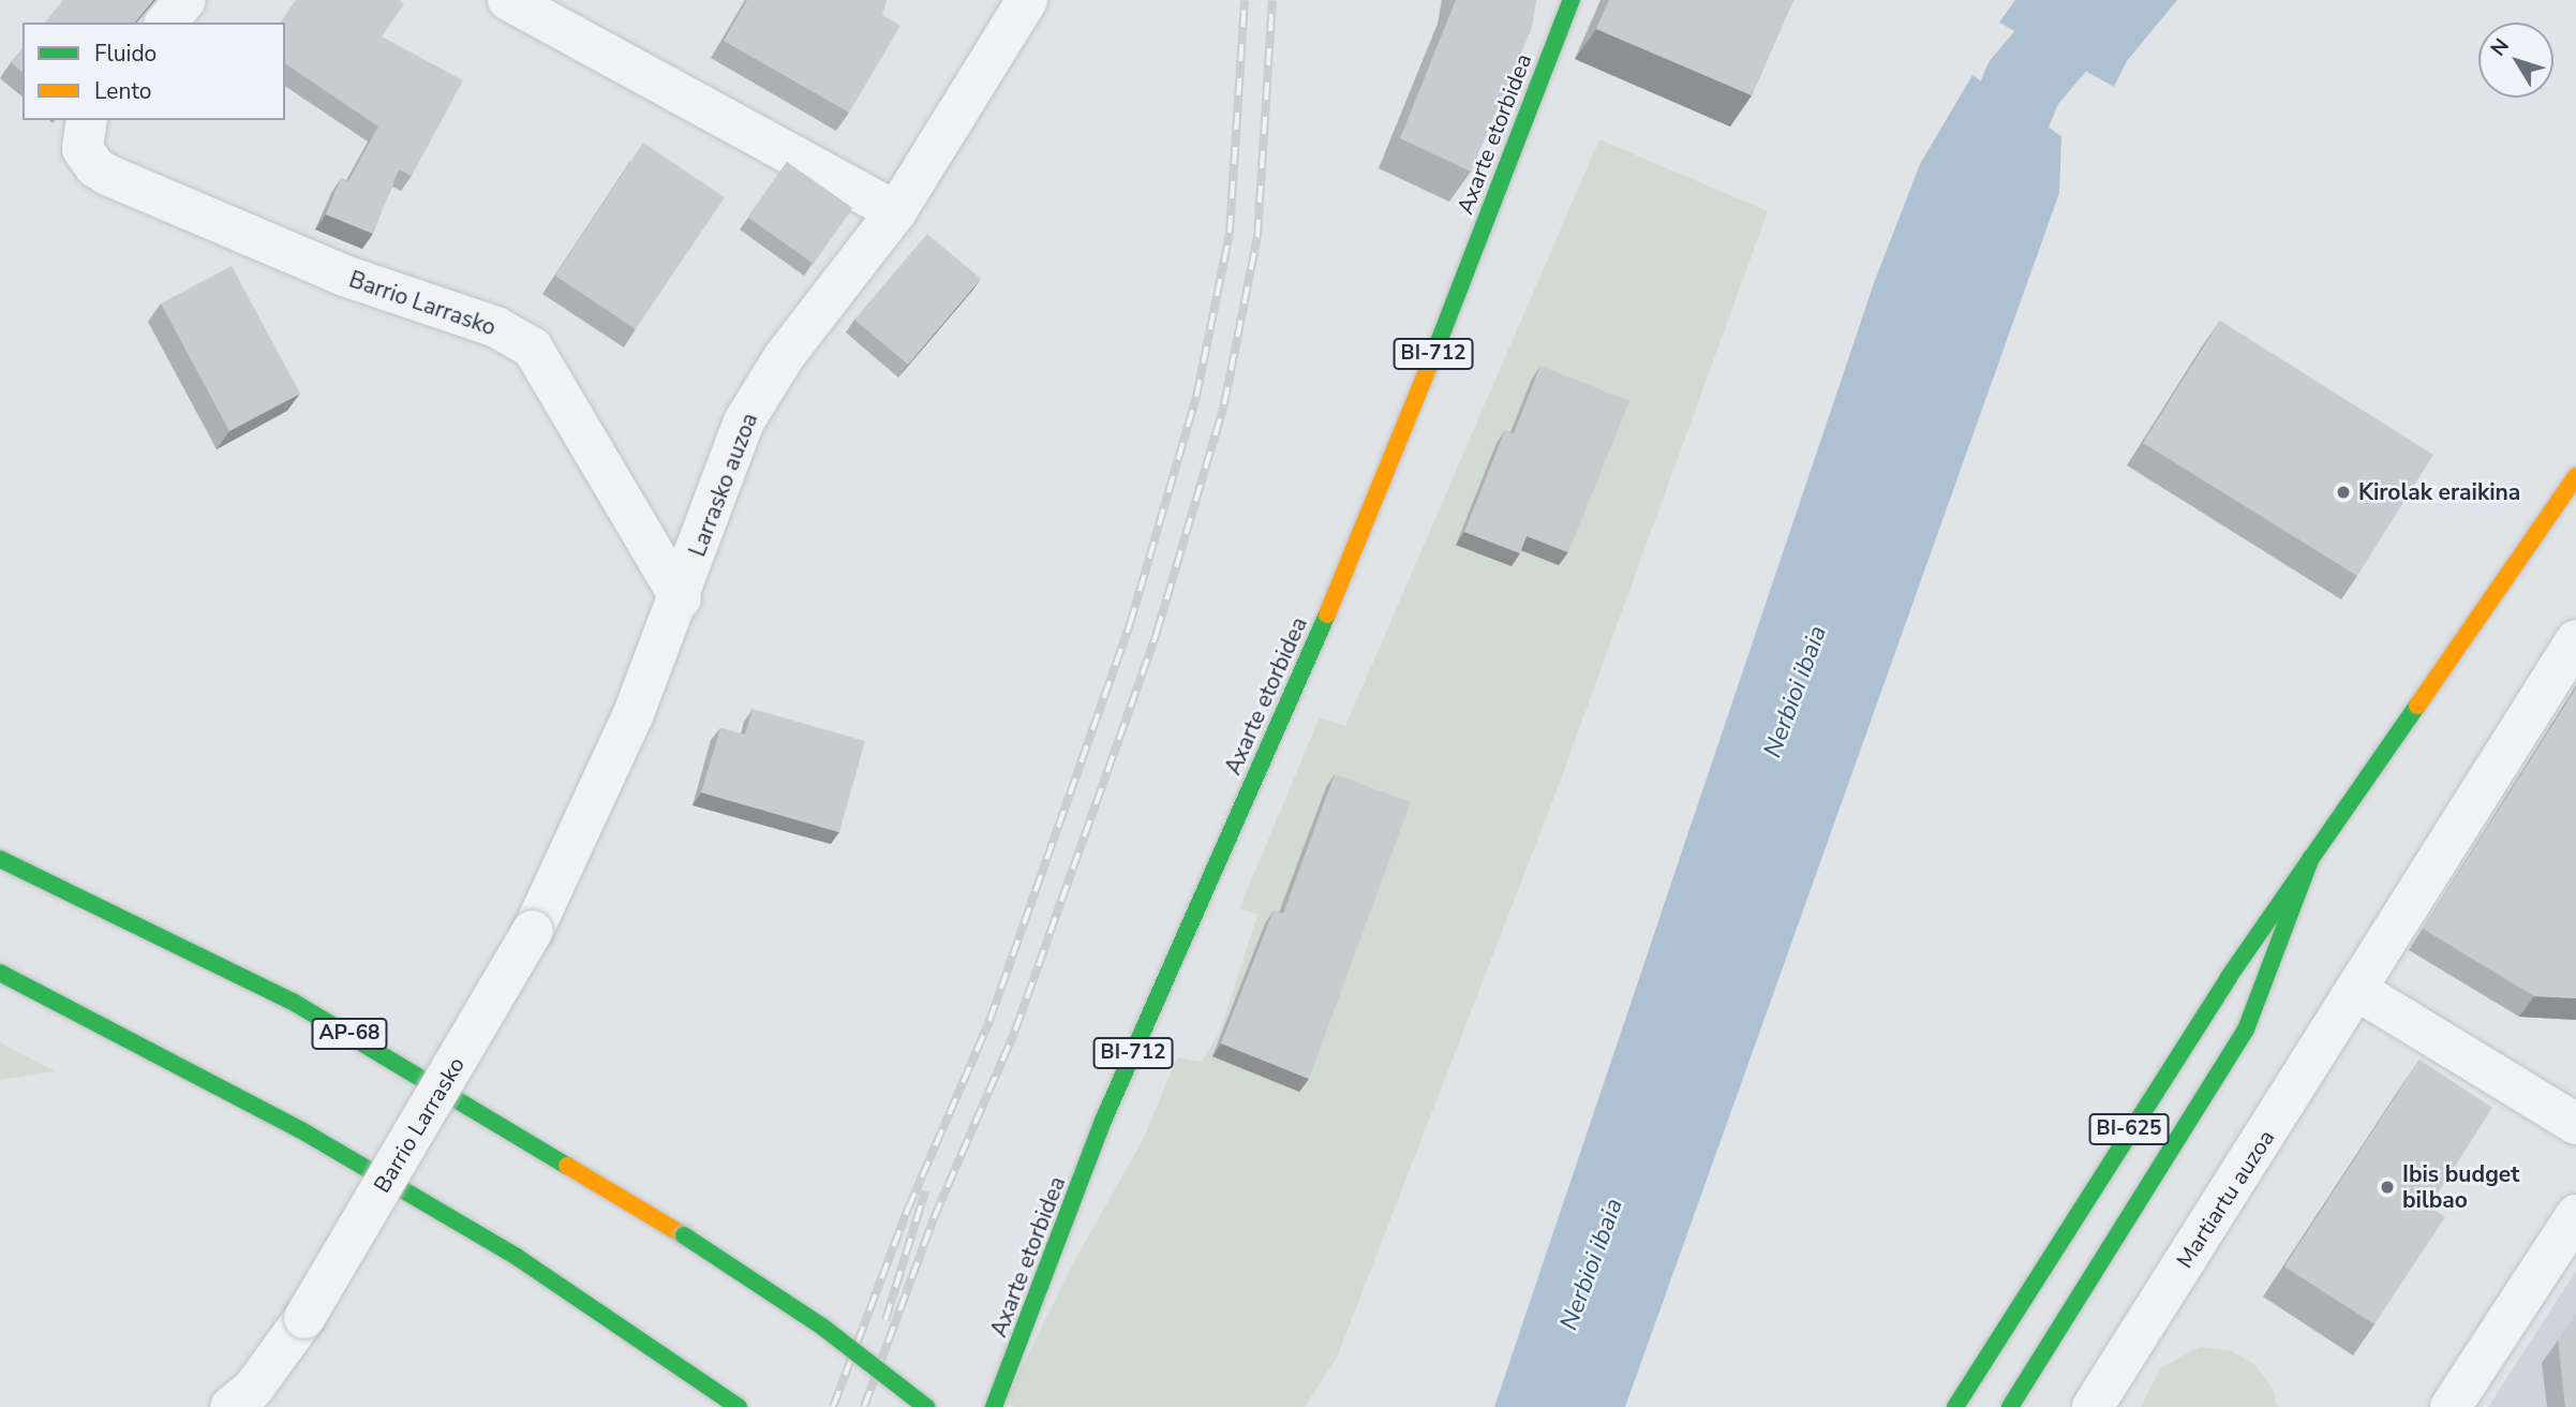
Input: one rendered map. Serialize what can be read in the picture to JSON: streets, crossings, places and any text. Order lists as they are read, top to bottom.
{
  "streets": {
    "main road": [
      "Axarte etorbidea",
      "BI-712",
      "AP-68",
      "BI-625"
    ],
    "street": ["Barrio Larrasko", "Larrasko auzoa", "Martiartu auzoa"]
  },
  "crossings": [
    ["Barrio Larrasko", "Larrasko auzoa"]
  ],
  "water": ["Nerbioi ibaia"],
  "places": ["Kirolak eraikina", "Ibis budget bilbao"],
  "legend": ["Fluido", "Lento"],
  "north": "top left"
}
